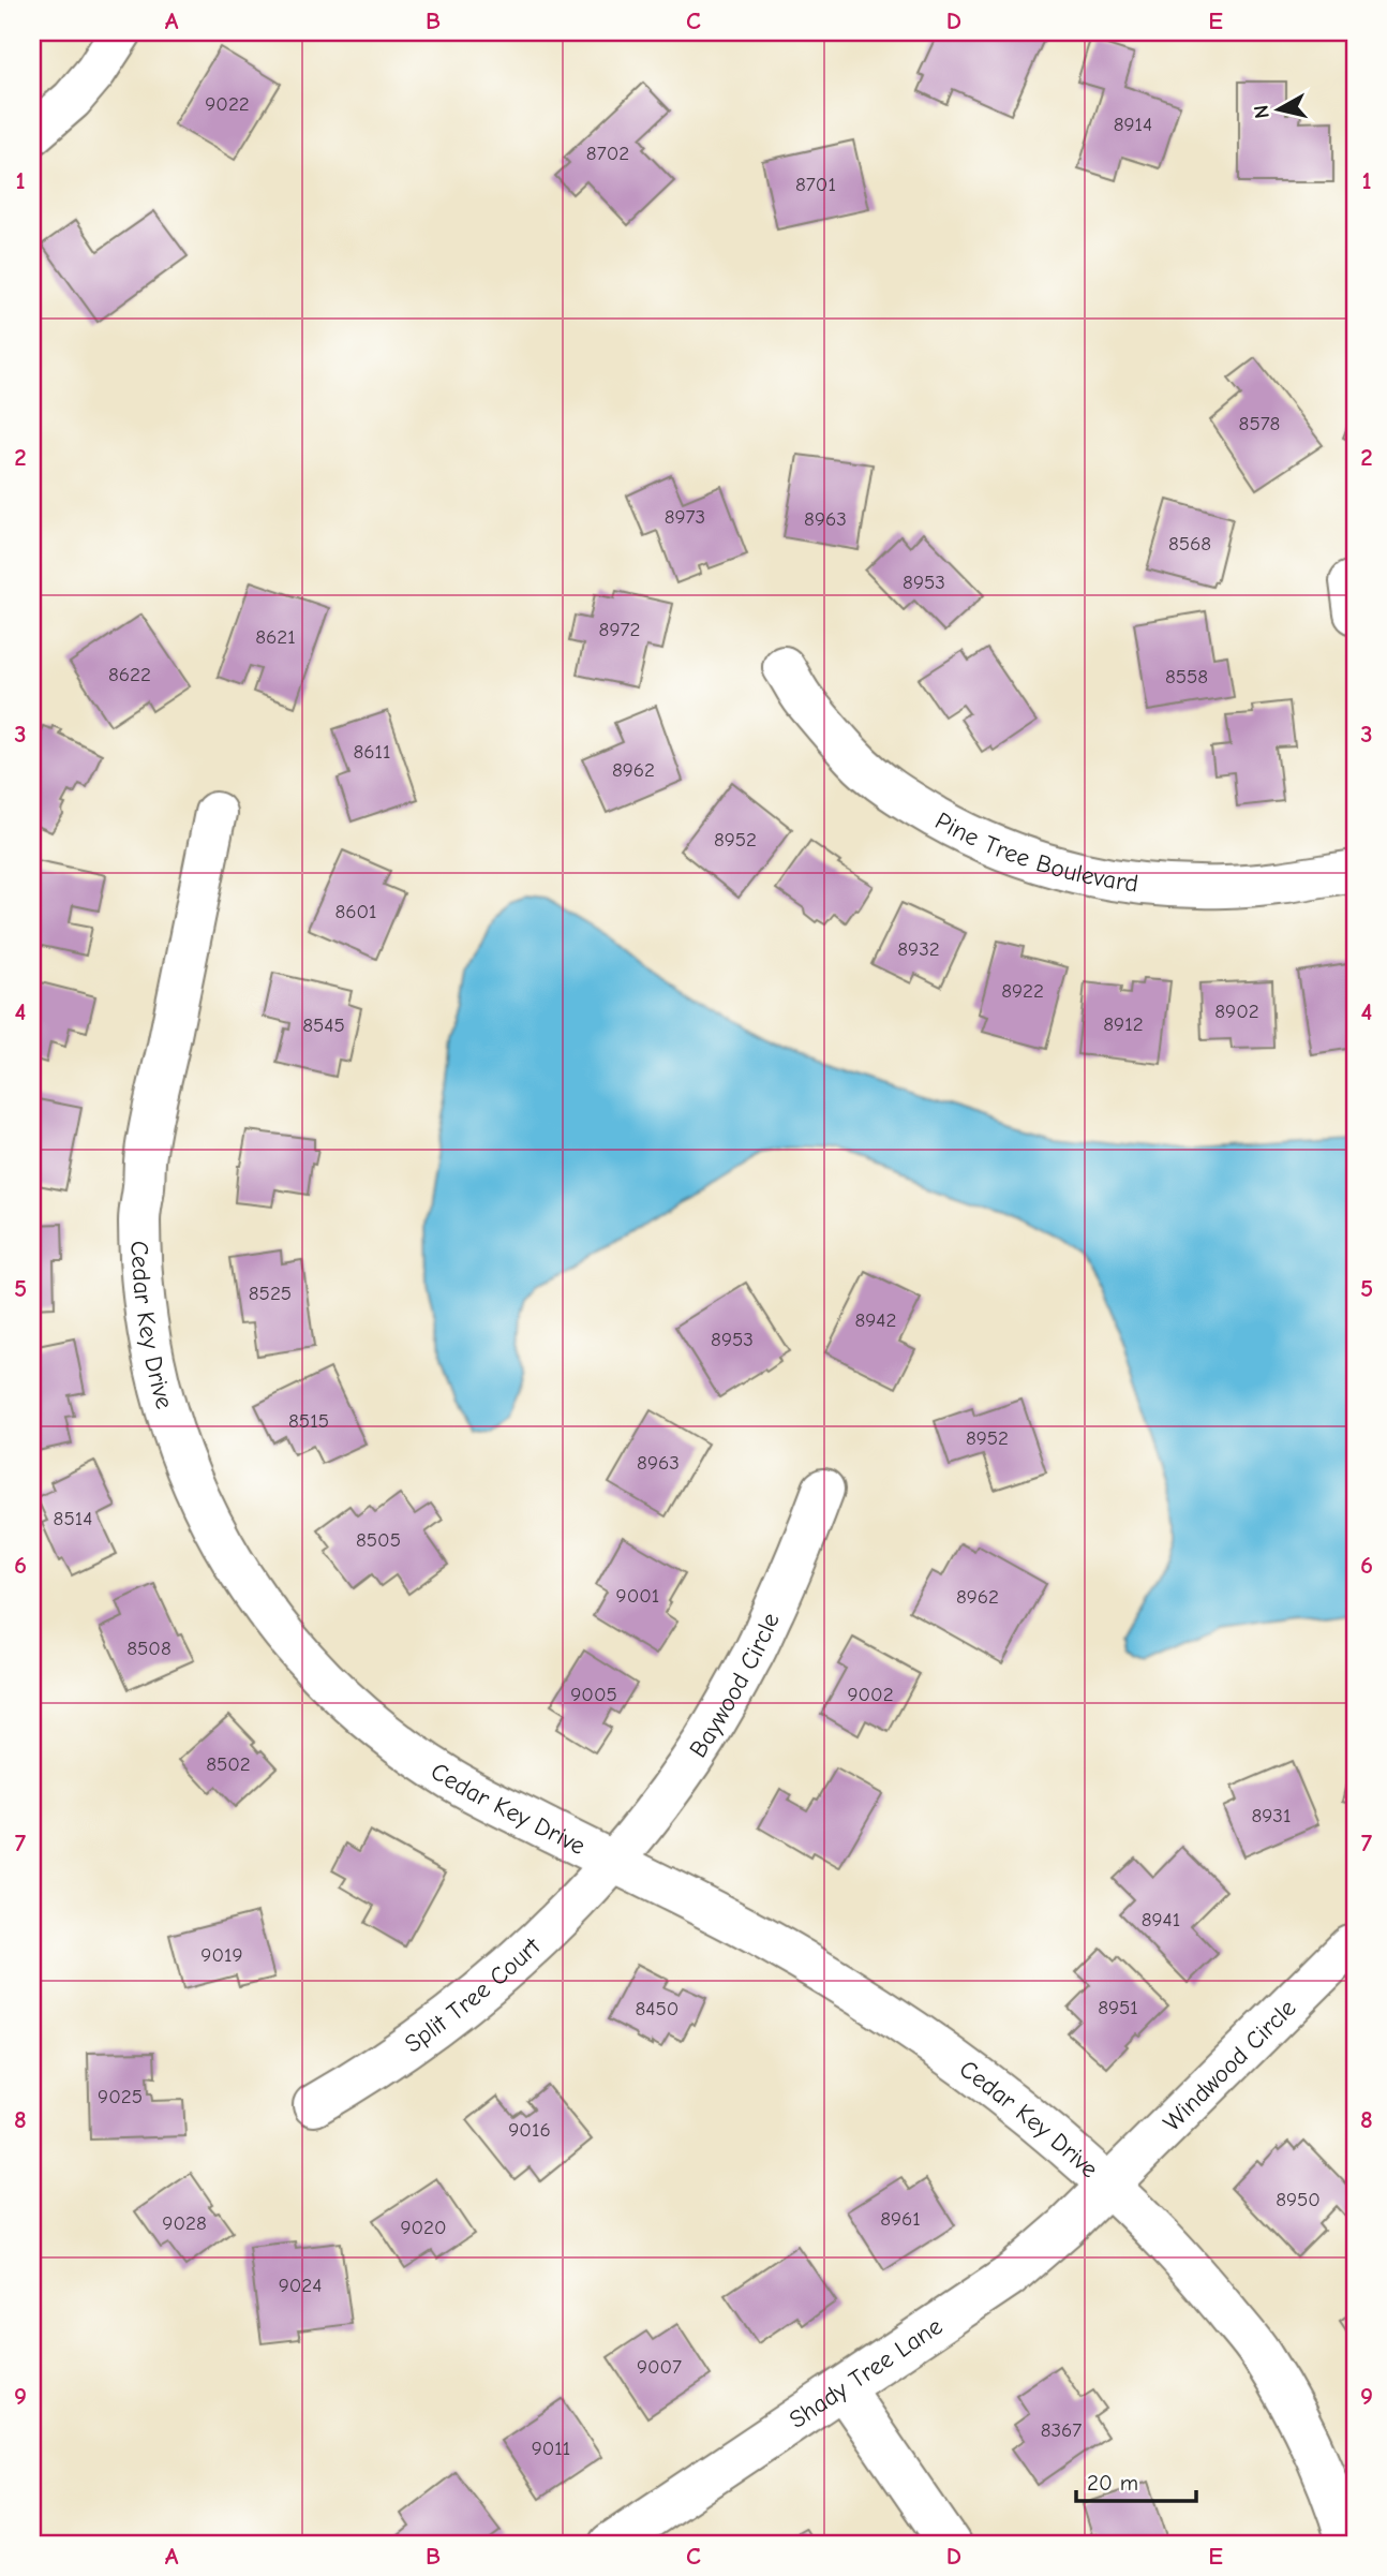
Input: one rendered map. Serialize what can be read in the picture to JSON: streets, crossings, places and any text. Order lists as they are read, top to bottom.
{
  "streets": {
    "street": [
      "Pine Tree Boulevard",
      "Cedar Key Drive",
      "Baywood Circle",
      "Split Tree Court",
      "Windwood Circle",
      "Shady Tree Lane"
    ]
  },
  "crossings": [
    ["Cedar Key Drive", "Baywood Circle"],
    ["Cedar Key Drive", "Split Tree Court"],
    ["Cedar Key Drive", "Windwood Circle"],
    ["Cedar Key Drive", "Shady Tree Lane"],
    ["Baywood Circle", "Split Tree Court"],
    ["Windwood Circle", "Shady Tree Lane"]
  ],
  "house_numbers": [
    "9022",
    "8914",
    "8702",
    "8701",
    "8578",
    "8973",
    "8963",
    "8568",
    "8953",
    "8972",
    "8621",
    "8622",
    "8558",
    "8611",
    "8962",
    "8952",
    "8601",
    "8932",
    "8922",
    "8902",
    "8912",
    "8545",
    "8525",
    "8942",
    "8953",
    "8515",
    "8952",
    "8963",
    "8514",
    "8505",
    "9001",
    "8962",
    "8508",
    "9005",
    "9002",
    "8502",
    "8931",
    "8941",
    "9019",
    "8951",
    "8450",
    "9025",
    "9016",
    "8950",
    "8961",
    "9028",
    "9020",
    "9024",
    "9007",
    "8367",
    "9011"
  ],
  "scale_bar": "20 m",
  "north": "left",
  "grid": {
    "columns": [
      "A",
      "B",
      "C",
      "D",
      "E"
    ],
    "rows": [
      "1",
      "2",
      "3",
      "4",
      "5",
      "6",
      "7",
      "8",
      "9"
    ]
  }
}
